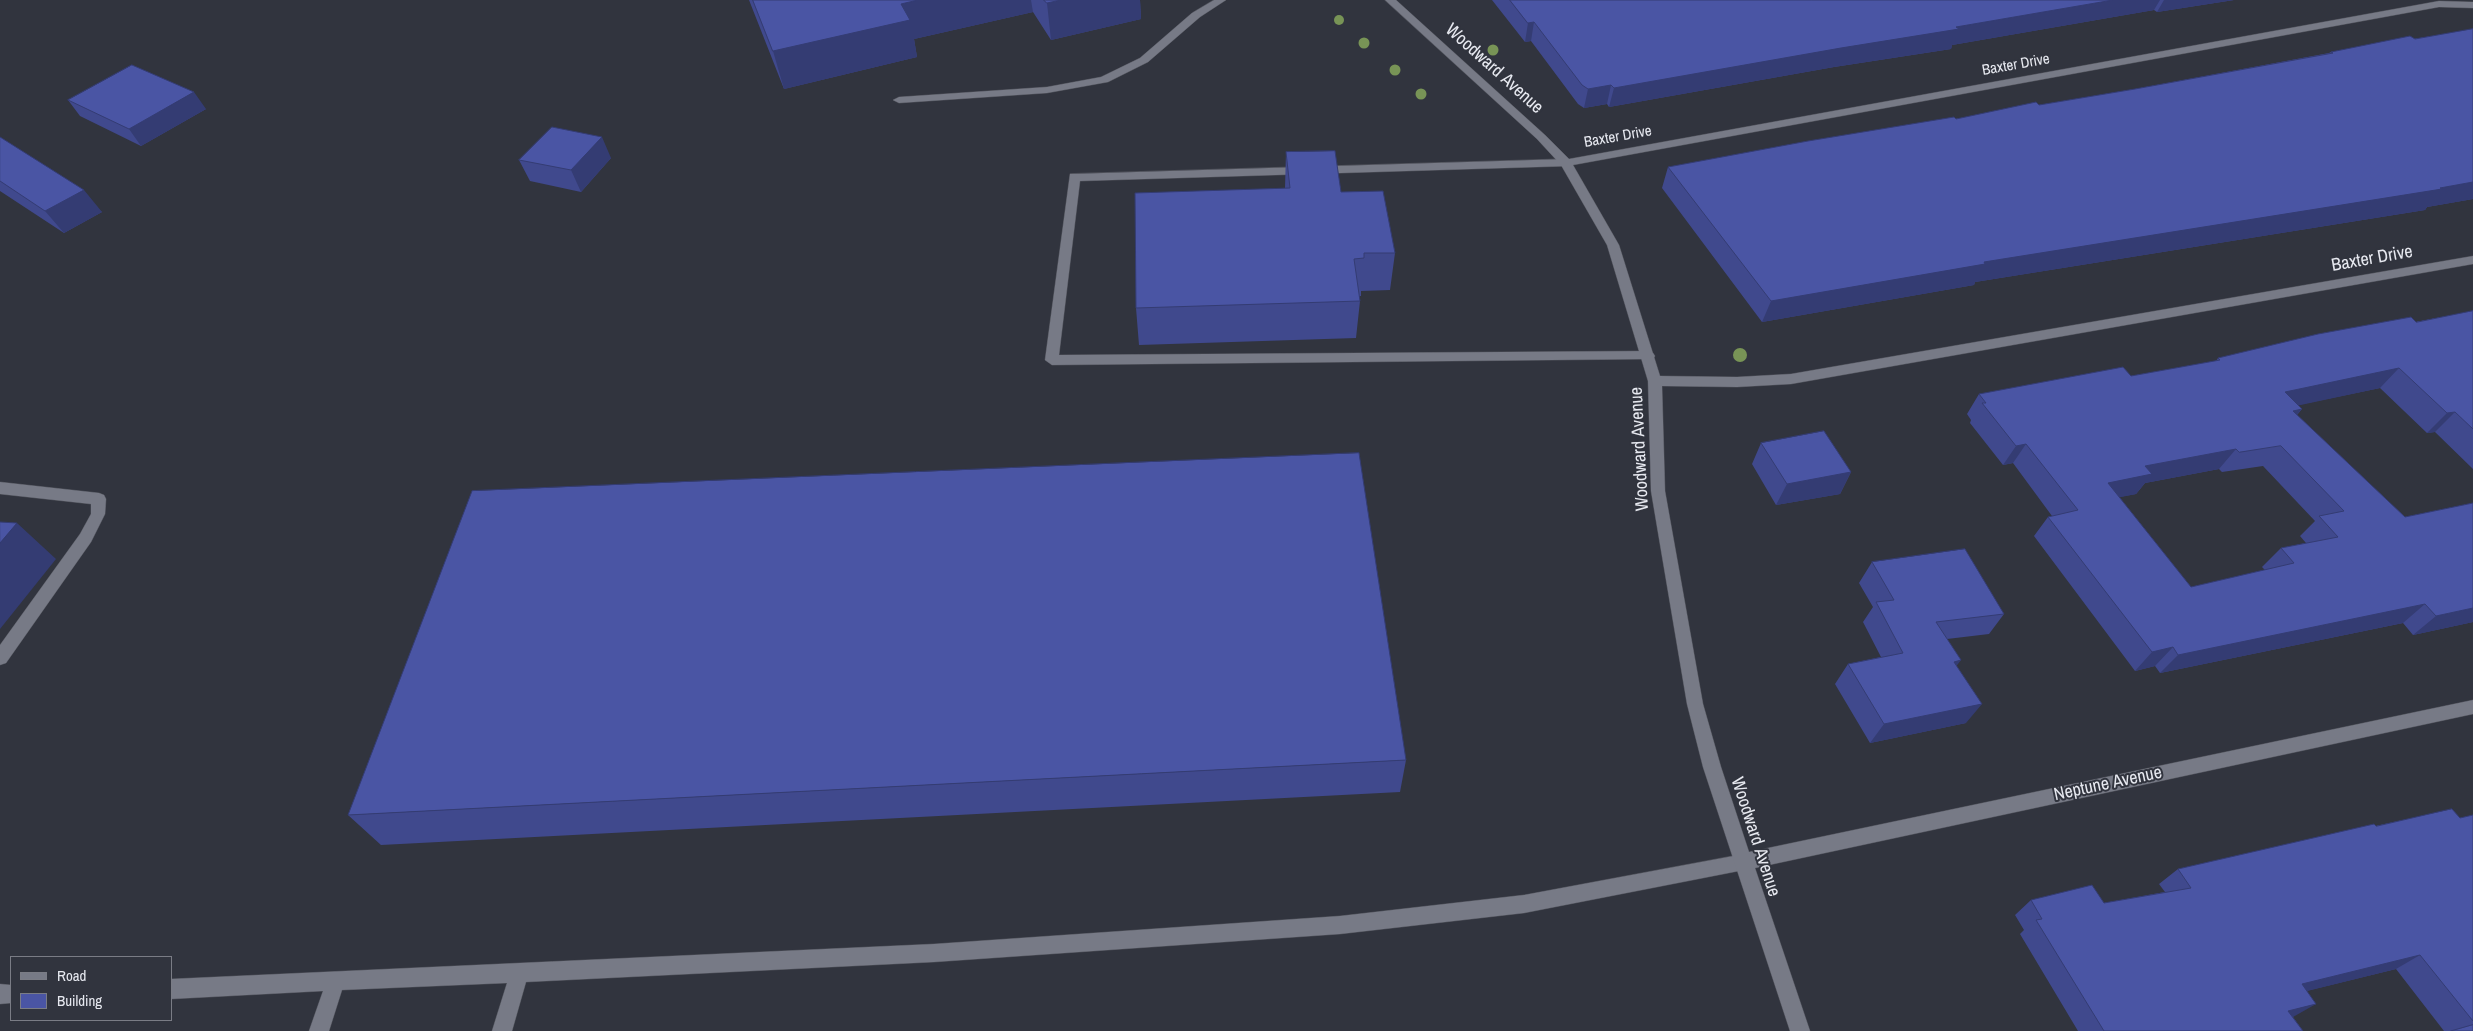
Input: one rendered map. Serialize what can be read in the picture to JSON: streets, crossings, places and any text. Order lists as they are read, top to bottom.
{
  "streets": {
    "street": ["Baxter Drive", "Woodward Avenue", "Neptune Avenue"]
  },
  "crossings": [
    ["Baxter Drive", "Woodward Avenue"],
    ["Woodward Avenue", "Neptune Avenue"]
  ],
  "legend": ["Road", "Building"]
}
